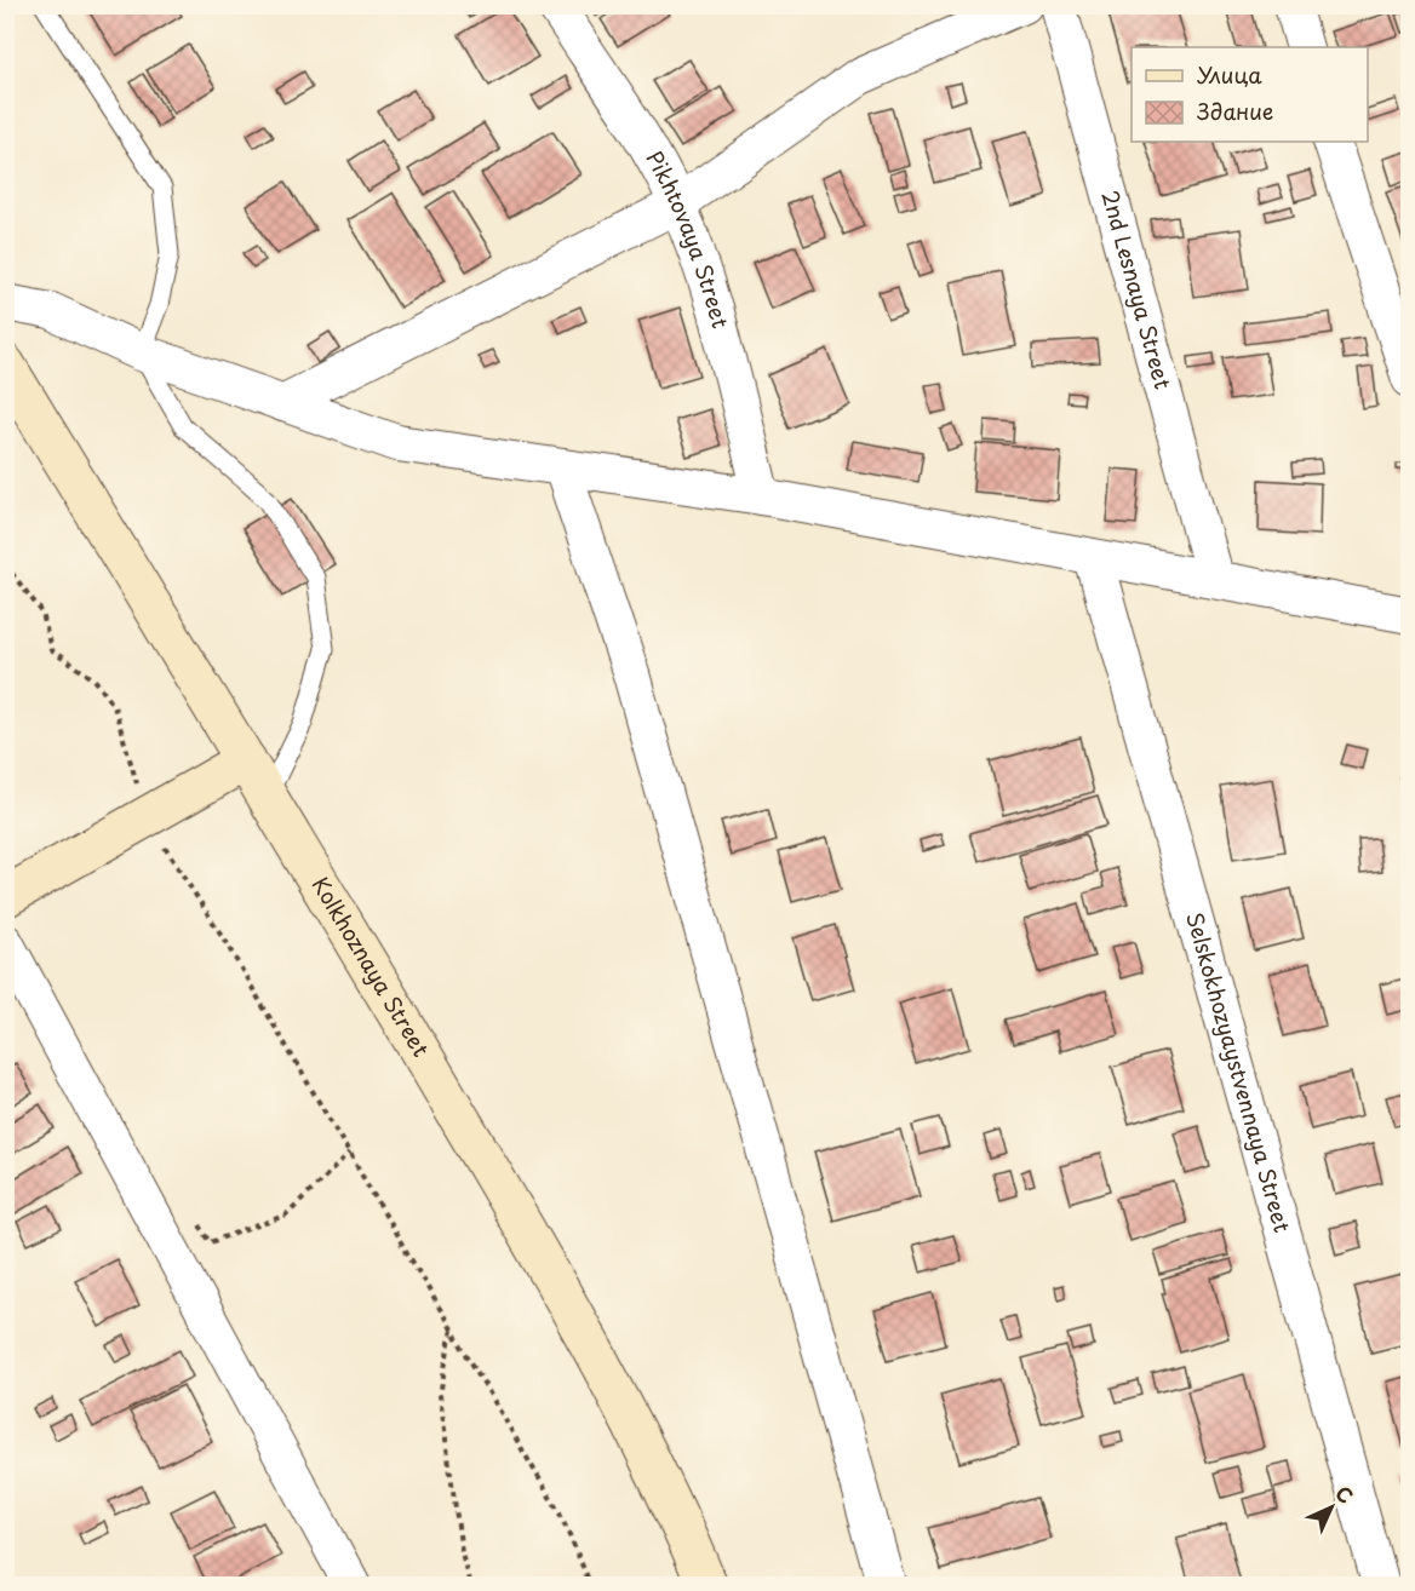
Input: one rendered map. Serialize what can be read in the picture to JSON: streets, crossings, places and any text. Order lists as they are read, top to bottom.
{
  "streets": {
    "main road": ["Kolkhoznaya Street"],
    "street": ["Pikhtovaya Street", "2nd Lesnaya Street", "Selskokhozyaystvennaya Street"]
  },
  "legend": ["Улица", "Здание"],
  "north": "top right"
}
